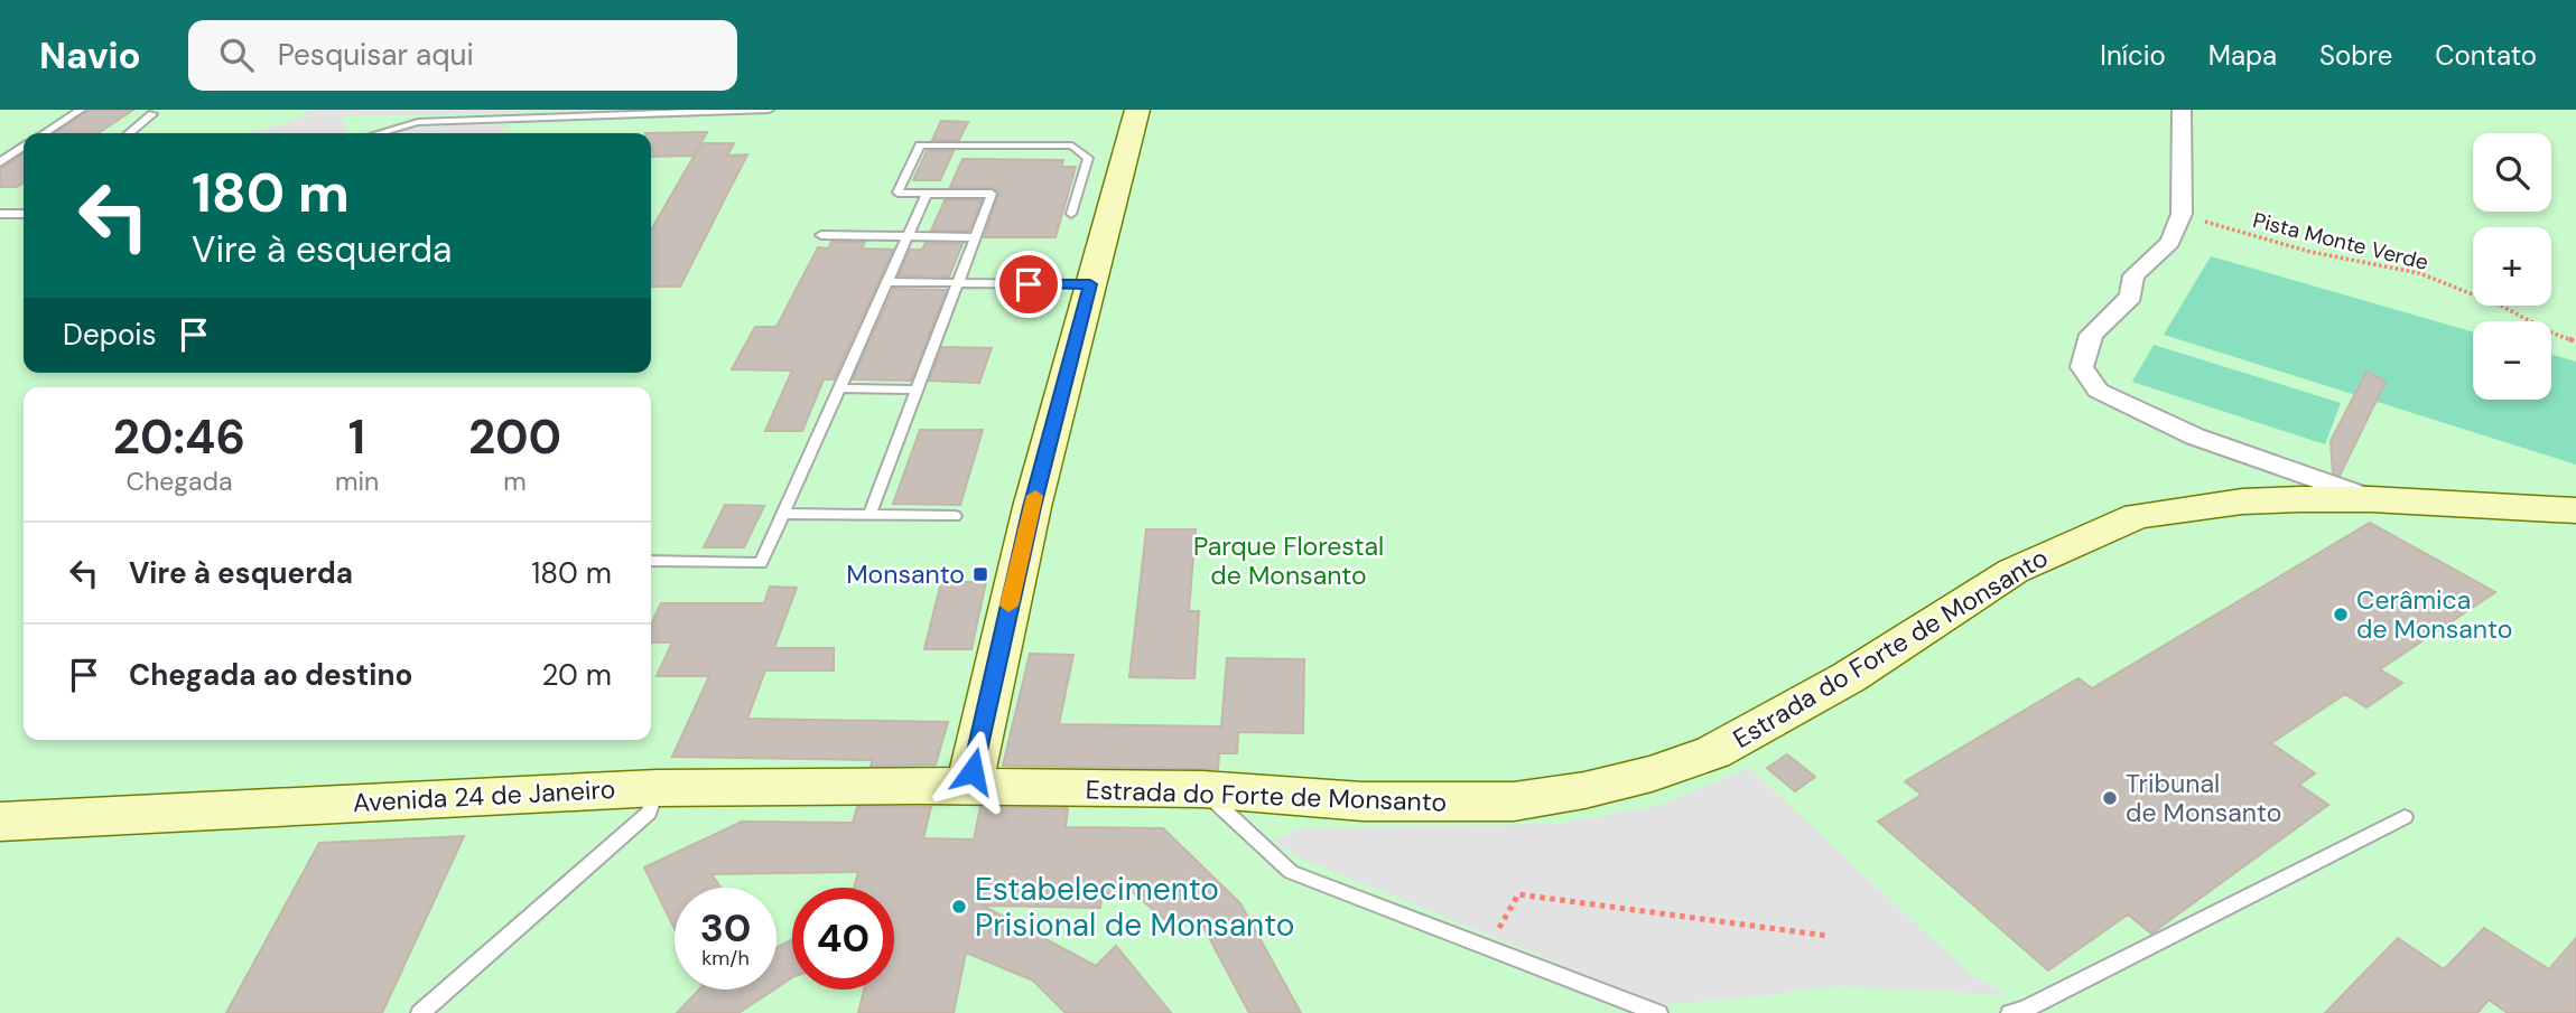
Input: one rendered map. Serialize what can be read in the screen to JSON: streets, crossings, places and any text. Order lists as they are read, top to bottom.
{
  "streets": {
    "street": ["Estrada do Forte de Monsanto", "Avenida 24 de Janeiro"],
    "path": ["Pista Monte Verde"]
  },
  "crossings": [
    ["Estrada do Forte de Monsanto", "Avenida 24 de Janeiro"]
  ],
  "parks": ["Parque Florestal de Monsanto"],
  "places": {
    "transit": ["Monsanto"],
    "other": ["Cerâmica de Monsanto", "Tribunal de Monsanto", "Estabelecimento Prisional de Monsanto"]
  },
  "page": {
    "header": "Navio",
    "search": "Pesquisar aqui",
    "nav": [
      "Início",
      "Mapa",
      "Sobre",
      "Contato"
    ],
    "map_buttons": ["+", "−"],
    "turn": ["180 m", "Vire à esquerda"],
    "then": "Depois",
    "eta": [
      "20:46",
      "Chegada",
      "1",
      "min",
      "200",
      "m"
    ],
    "list": [
      {
        "name": "Vire à esquerda",
        "value": "180 m"
      },
      {
        "name": "Chegada ao destino",
        "value": "20 m"
      }
    ],
    "speed": "30 km/h",
    "limit": "40"
  }
}
